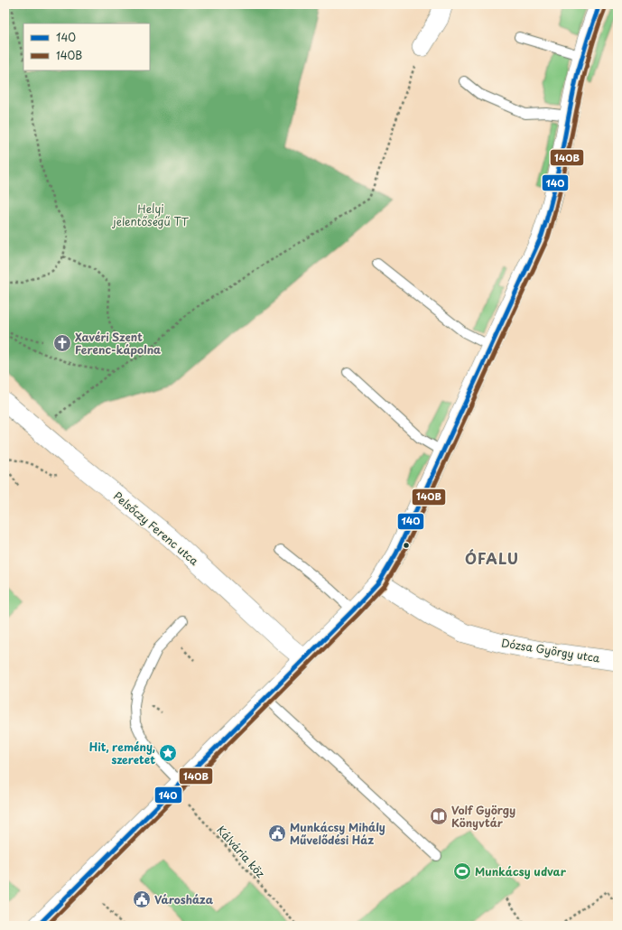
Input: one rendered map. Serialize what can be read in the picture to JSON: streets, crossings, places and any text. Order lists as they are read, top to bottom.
{
  "streets": {
    "street": ["Pelsőczy Ferenc utca", "Dózsa György utca"],
    "path": ["Kálvária köz"]
  },
  "districts": ["ÓFALU"],
  "parks": ["Helyi jelentőségű TT"],
  "places": {
    "church": ["Xavéri Szent Ferenc-kápolna"],
    "place": ["Hit, remény, szeretet"],
    "library": ["Volf György Könyvtár"],
    "public building": ["Munkácsy Mihály Művelődési Ház", "Városháza"],
    "sports": ["Munkácsy udvar"]
  },
  "lines": ["transit line 140", "transit line 140B"],
  "legend": ["140", "140B"]
}
